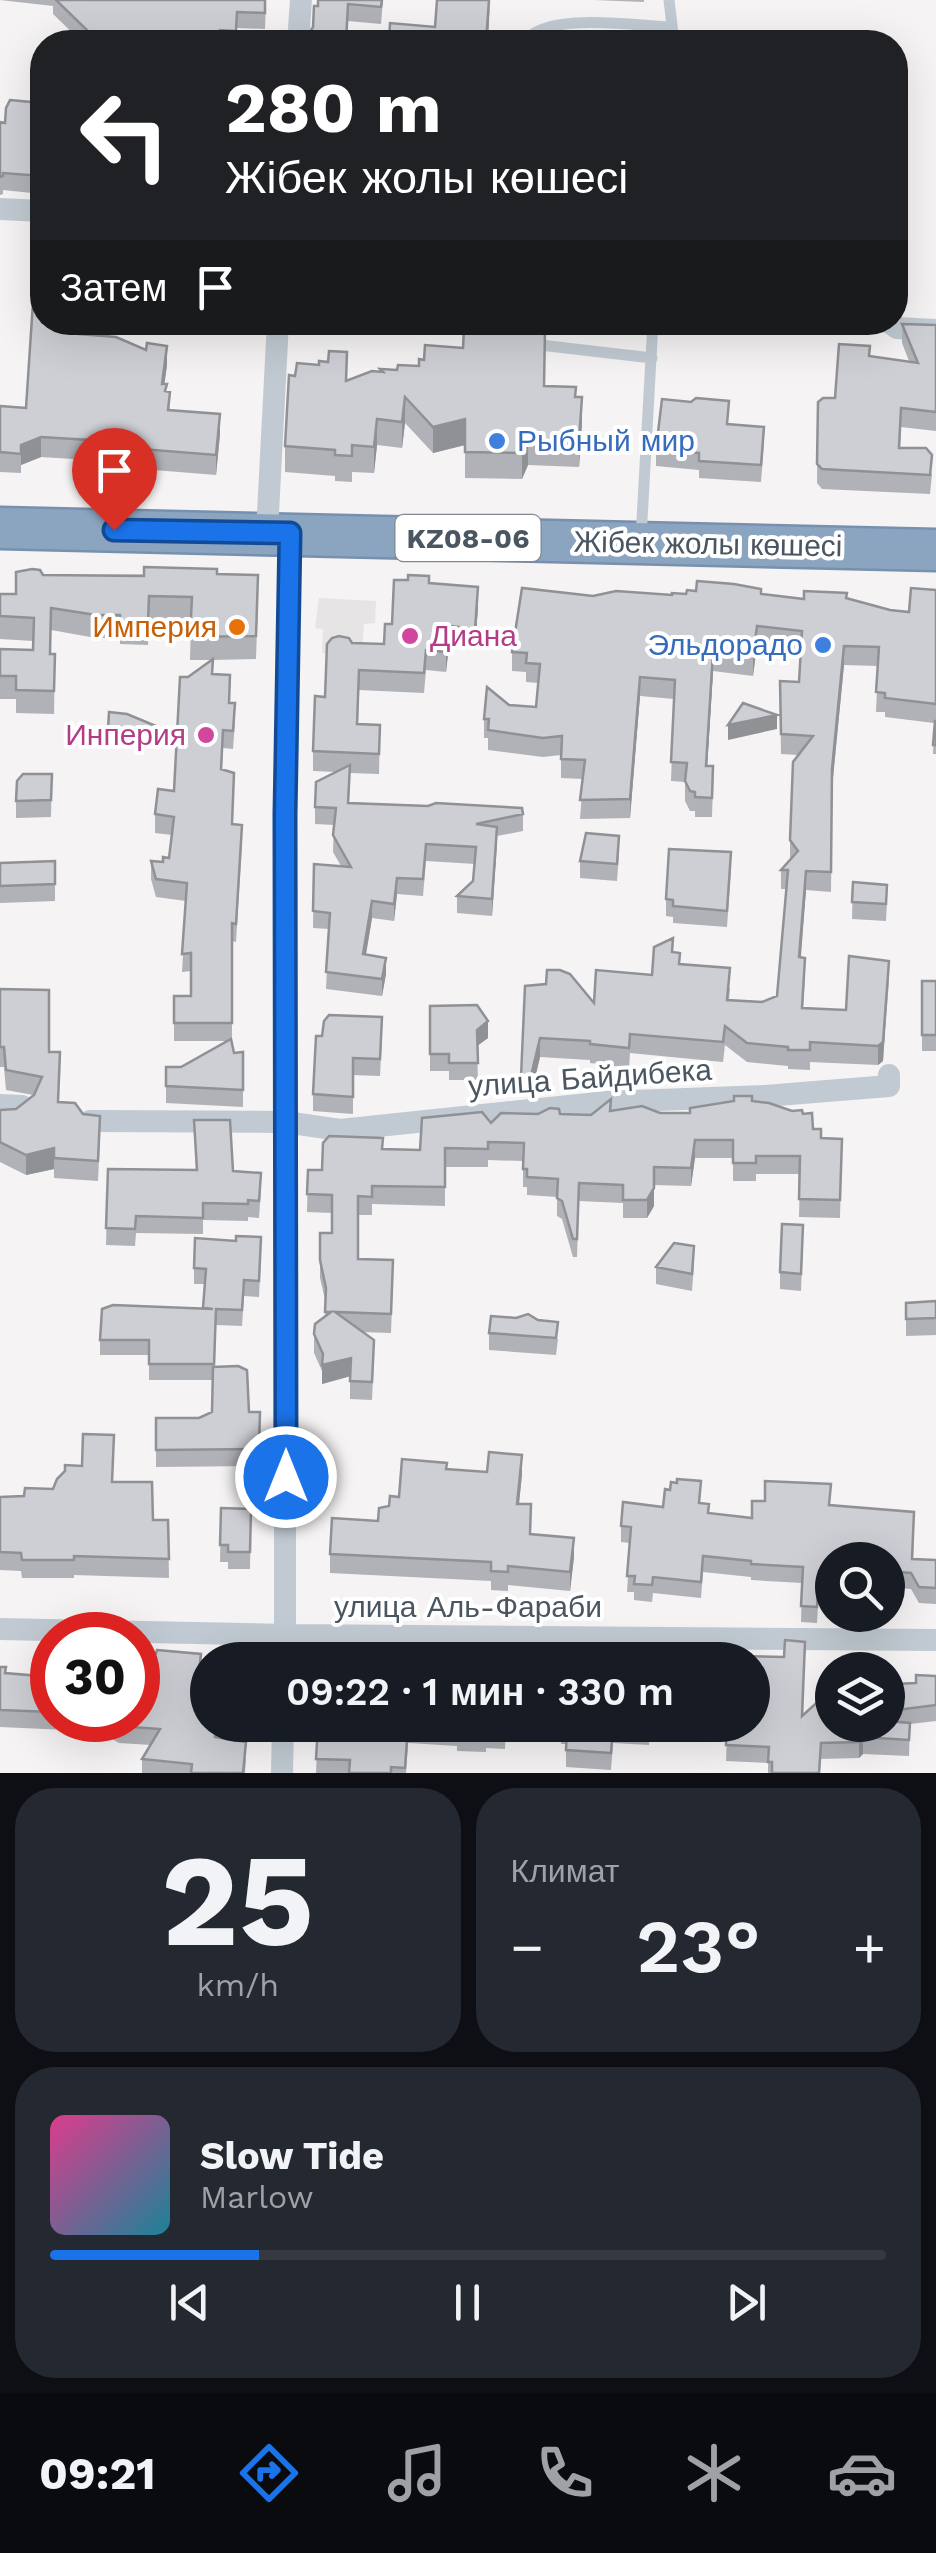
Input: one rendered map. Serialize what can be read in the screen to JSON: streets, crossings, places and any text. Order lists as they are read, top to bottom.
{
  "streets": {
    "highway": ["KZ08-06", "Жібек жолы көшесі"],
    "street": ["улица Байдибека", "улица Аль-Фараби"]
  },
  "places": [
    "Рыбный мир",
    "Империя",
    "Диана",
    "Эльдорадо",
    "Инперия"
  ],
  "page": {
    "turn": ["280 m", "Жібек жолы көшесі"],
    "then": "Затем",
    "limit": "30",
    "trip": "09:22 · 1 мин · 330 m",
    "tile": [
      ["25", "km/h"],
      "Климат"
    ],
    "heat": ["−", "23°", "+"],
    "song": ["Slow Tide", "Marlow"],
    "tabs": "09:21"
  }
}
